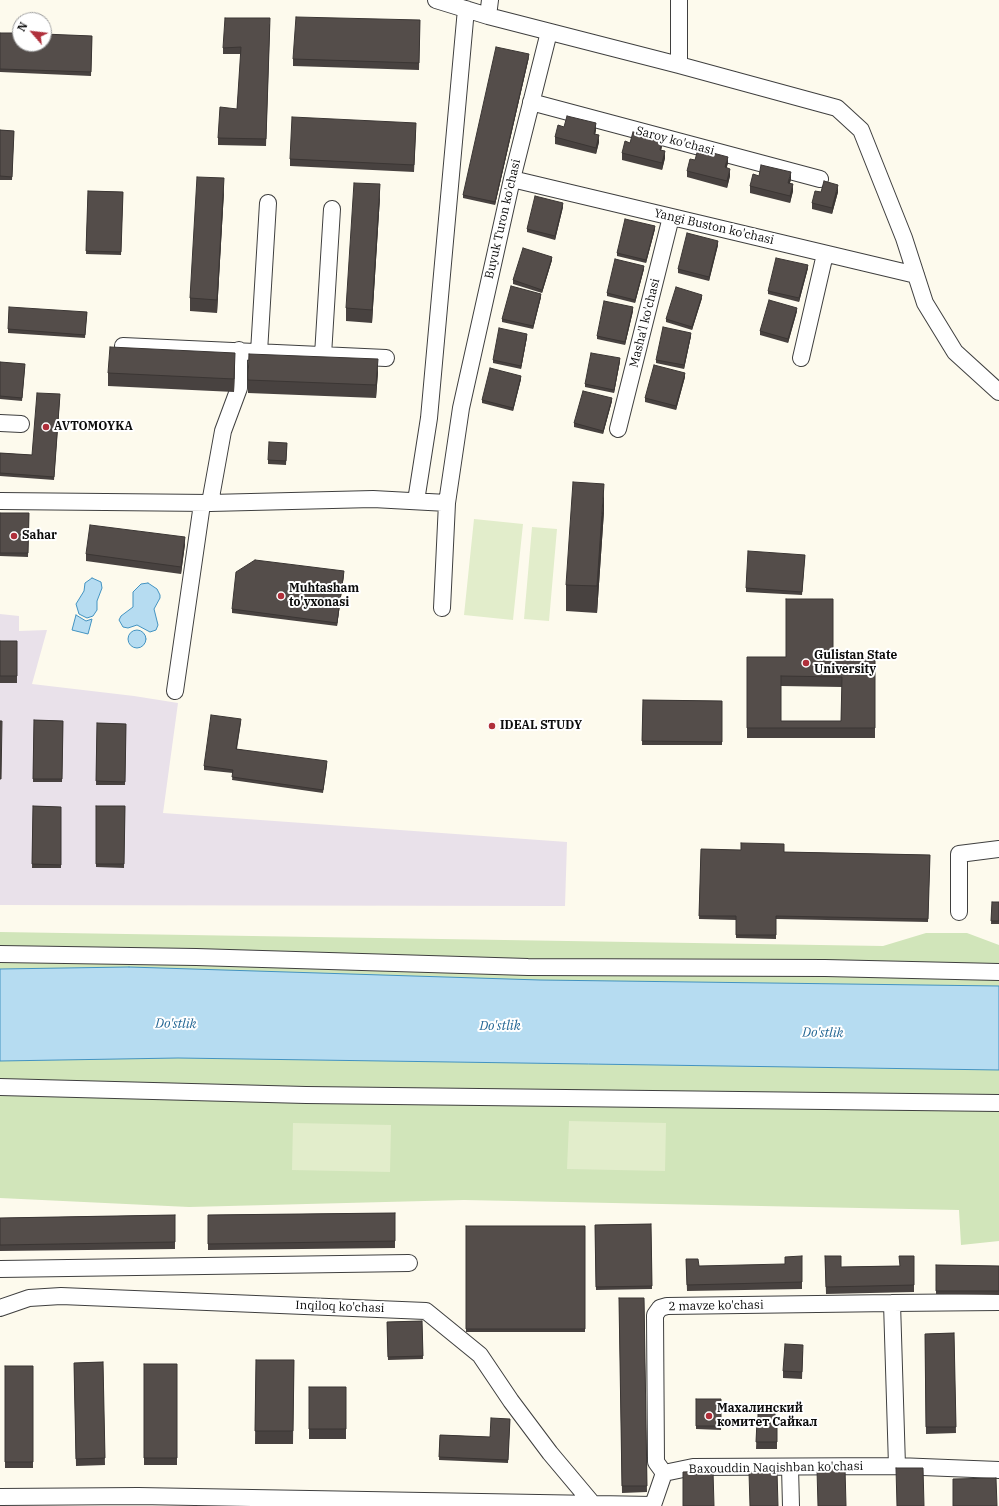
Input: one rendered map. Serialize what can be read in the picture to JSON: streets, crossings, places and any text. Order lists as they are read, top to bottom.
{
  "streets": {
    "street": [
      "Saroy ko'chasi",
      "Buyuk Turon ko'chasi",
      "Yangi Buston ko'chasi",
      "Masha'l ko'chasi",
      "2 mavze ko'chasi",
      "Inqiloq ko'chasi",
      "Baxouddin Naqishban ko'chasi"
    ]
  },
  "crossings": [
    ["Saroy ko'chasi", "Buyuk Turon ko'chasi"],
    ["Buyuk Turon ko'chasi", "Yangi Buston ko'chasi"],
    ["Yangi Buston ko'chasi", "Masha'l ko'chasi"],
    ["2 mavze ko'chasi", "Baxouddin Naqishban ko'chasi"]
  ],
  "water": ["Do'stlik"],
  "places": [
    "AVTOMOYKA",
    "Sahar",
    "Muhtasham to'yxonasi",
    "Gulistan State University",
    "IDEAL STUDY",
    "Махалинский комитет Сайкал"
  ],
  "north": "top left"
}
